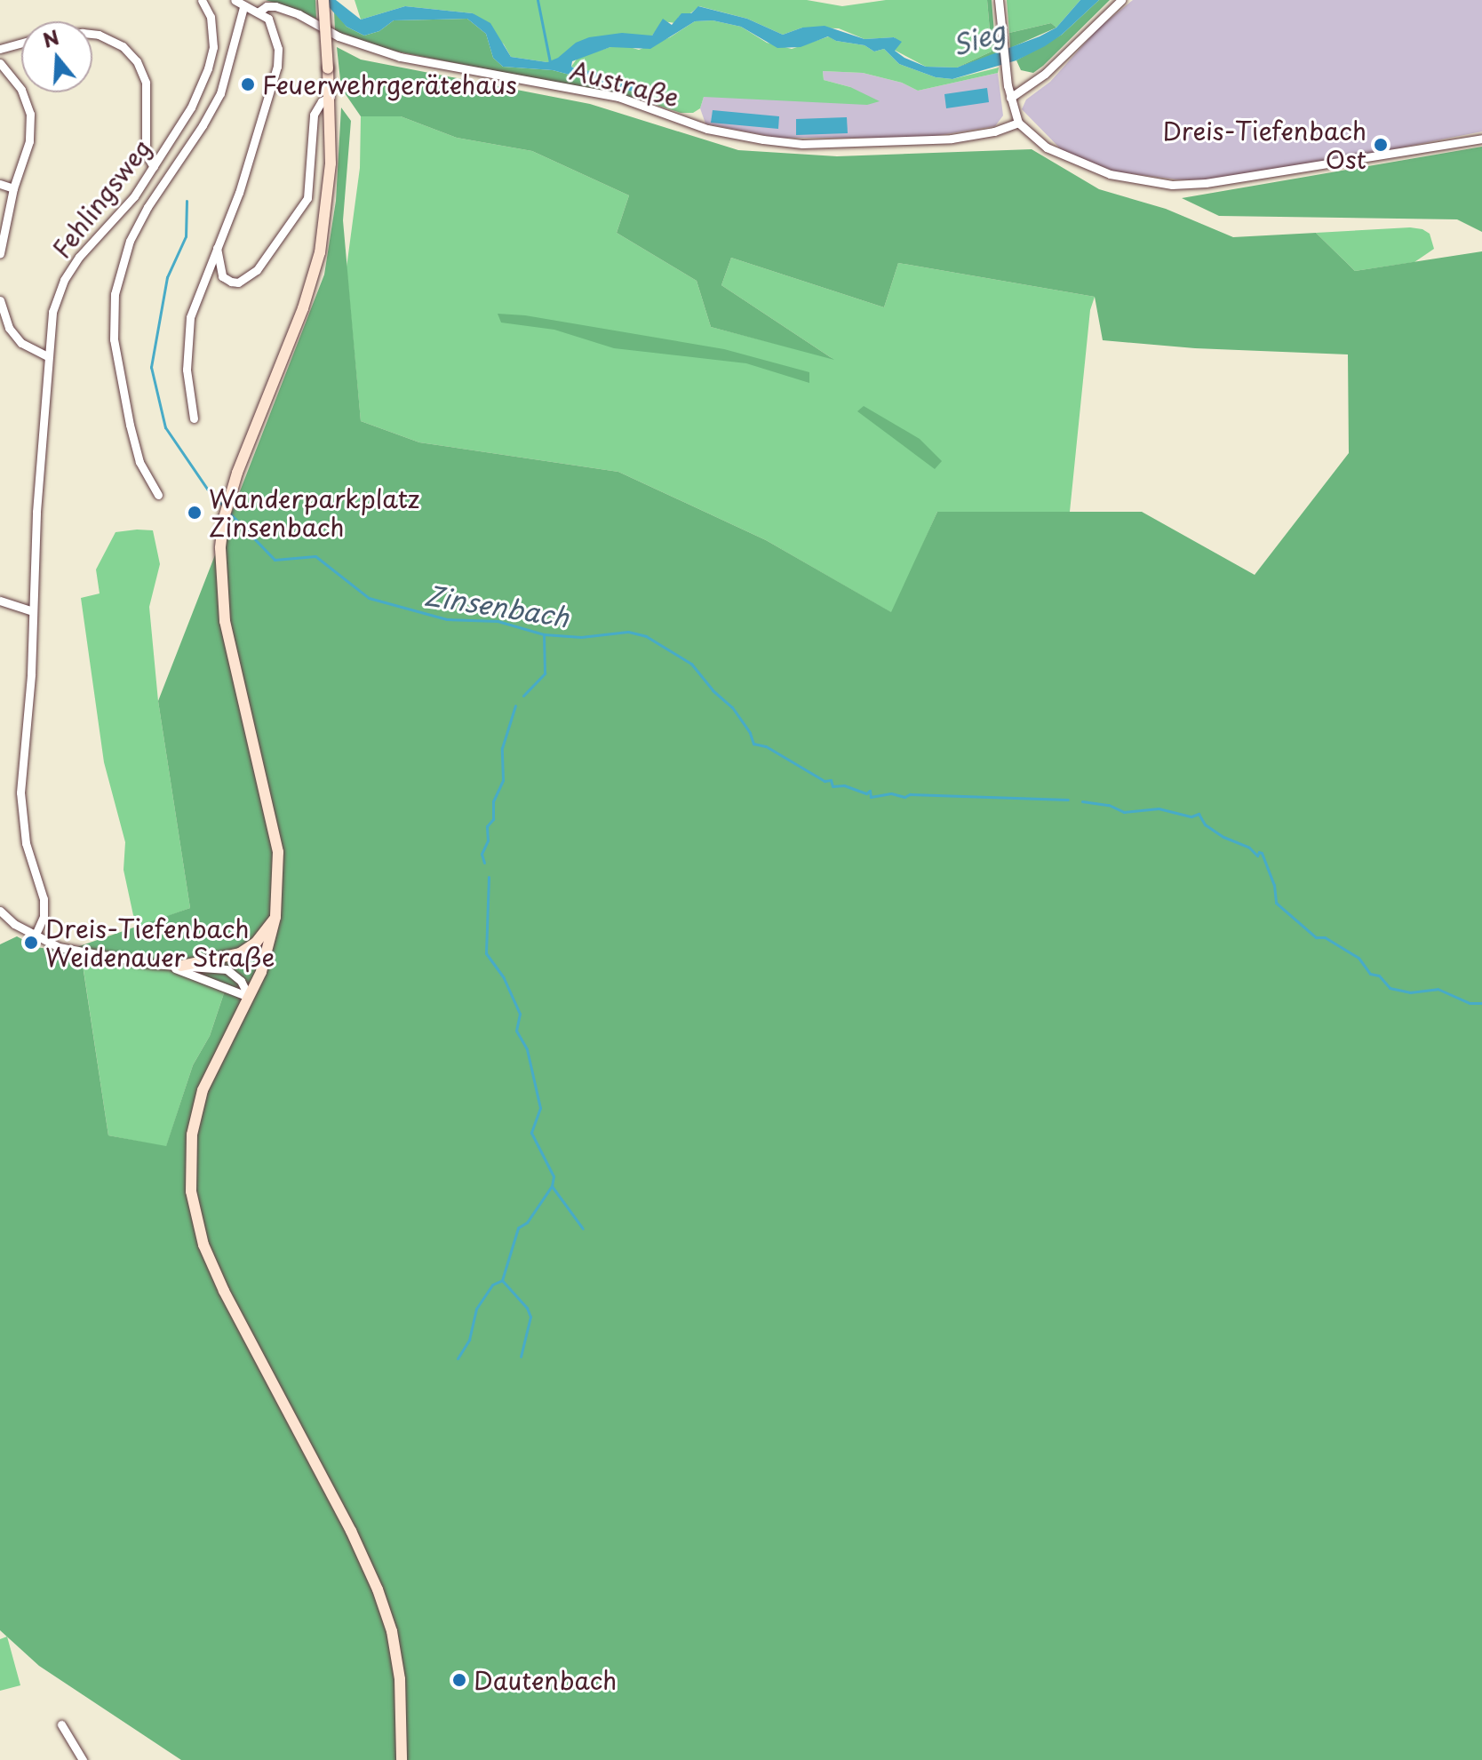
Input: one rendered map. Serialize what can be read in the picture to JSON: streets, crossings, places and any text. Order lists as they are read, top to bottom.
{
  "streets": {
    "street": ["Austraße", "Fehlingsweg"]
  },
  "water": ["Sieg", "Zinsenbach"],
  "places": [
    "Feuerwehrgerätehaus",
    "Dreis-Tiefenbach Ost",
    "Wanderparkplatz Zinsenbach",
    "Dreis-Tiefenbach Weidenauer Straße",
    "Dautenbach"
  ],
  "north": "top"
}
